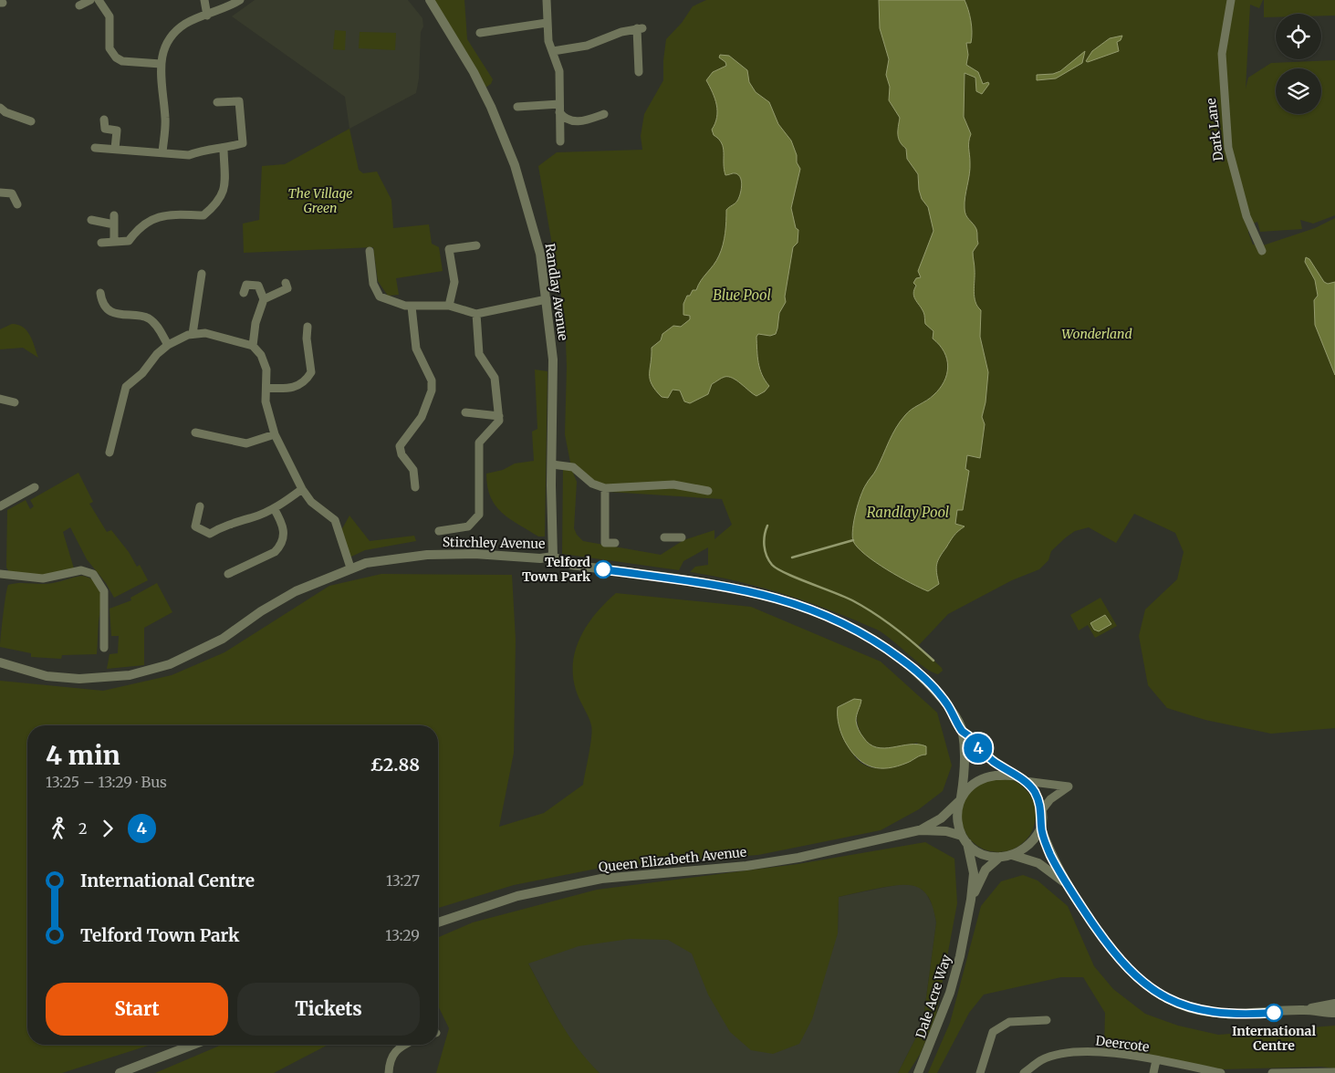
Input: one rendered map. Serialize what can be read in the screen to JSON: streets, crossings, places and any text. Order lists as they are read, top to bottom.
{
  "streets": {
    "street": [
      "Dark Lane",
      "Randlay Avenue",
      "Stirchley Avenue",
      "Queen Elizabeth Avenue",
      "Dale Acre Way",
      "Deercote"
    ]
  },
  "crossings": [
    ["Randlay Avenue", "Stirchley Avenue"],
    ["Queen Elizabeth Avenue", "Dale Acre Way"]
  ],
  "water": ["Blue Pool", "Randlay Pool"],
  "parks": ["The Village Green", "Wonderland"],
  "places": ["Telford Town Park", "International Centre"],
  "lines": ["bus line 4"],
  "page": {
    "on_map": "4",
    "heading": ["4 min", "13:25 – 13:29 · Bus", "£2.88"],
    "legs": ["2", "4"],
    "list": [
      {
        "name": "International Centre",
        "value": "13:27"
      },
      {
        "name": "Telford Town Park",
        "value": "13:29"
      }
    ],
    "buttons": ["Start", "Tickets"]
  }
}
